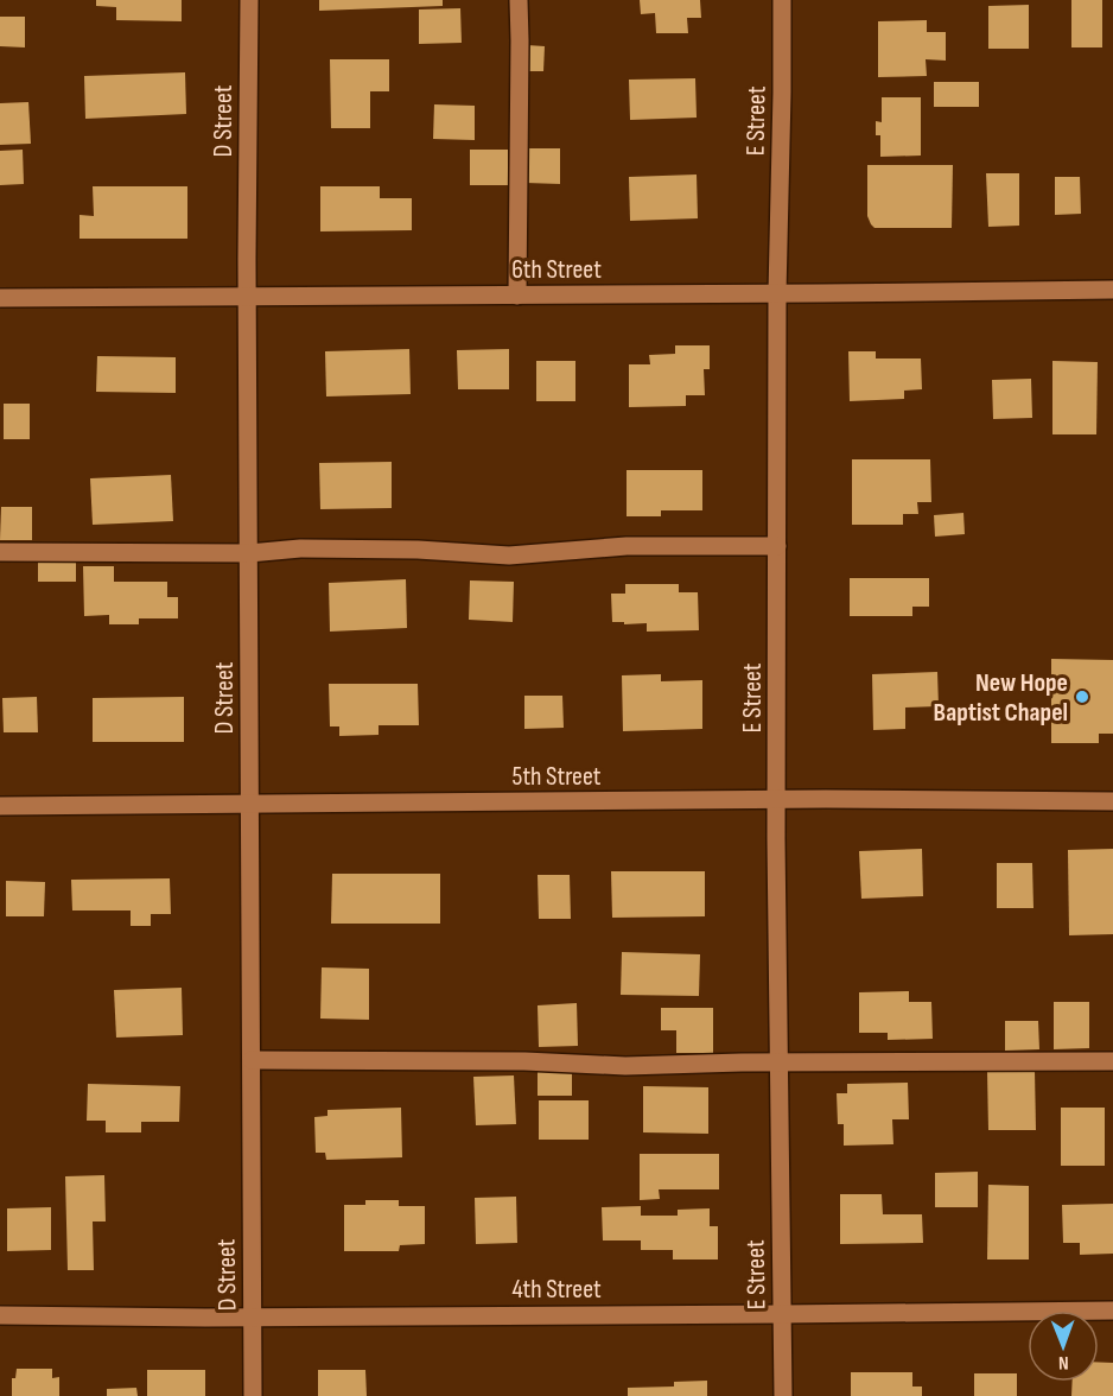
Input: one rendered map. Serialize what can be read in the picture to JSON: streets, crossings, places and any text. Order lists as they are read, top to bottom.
{
  "streets": {
    "street": [
      "D Street",
      "E Street",
      "6th Street",
      "5th Street",
      "4th Street"
    ]
  },
  "crossings": [
    ["D Street", "6th Street"],
    ["D Street", "5th Street"],
    ["D Street", "4th Street"],
    ["E Street", "6th Street"],
    ["E Street", "5th Street"],
    ["E Street", "4th Street"]
  ],
  "places": ["New Hope Baptist Chapel"],
  "north": "bottom"
}
